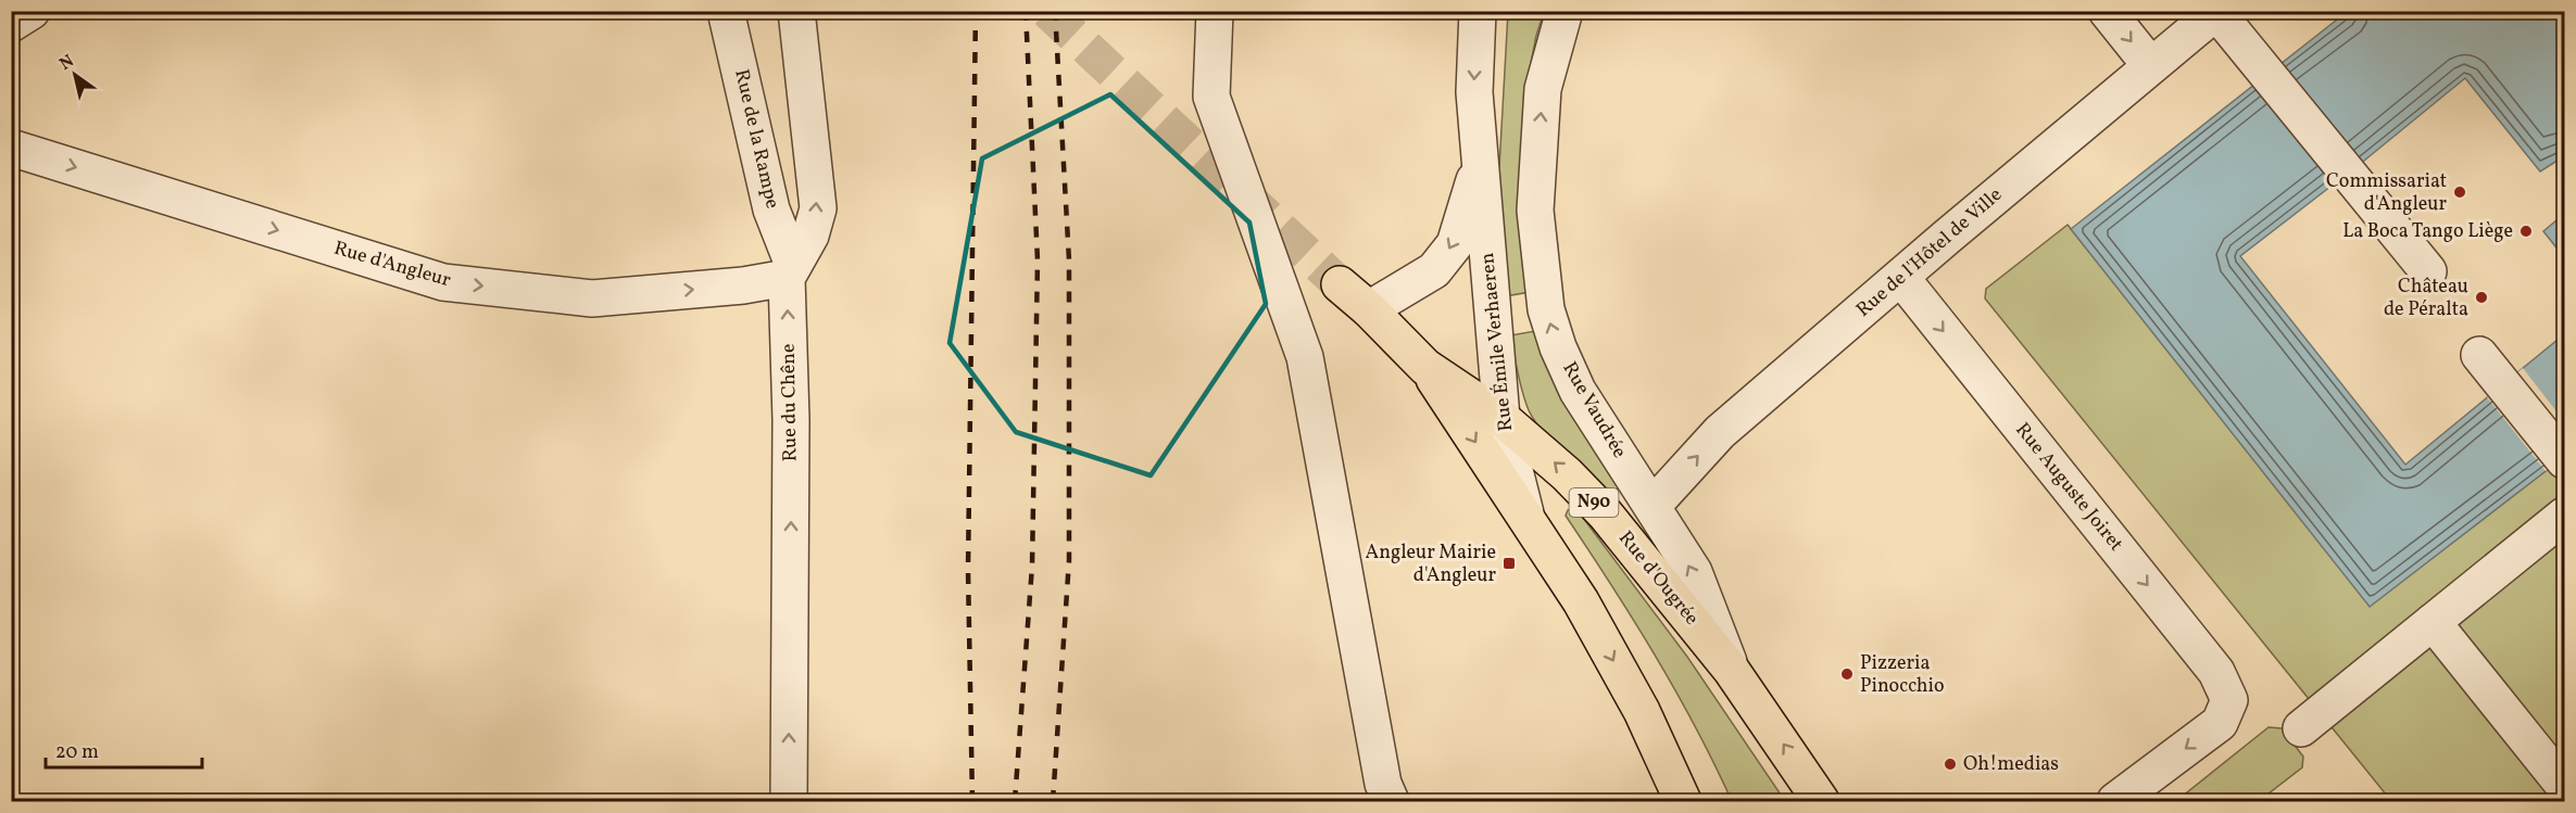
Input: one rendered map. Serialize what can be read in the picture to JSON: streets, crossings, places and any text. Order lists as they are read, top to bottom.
{
  "streets": {
    "main road": ["N90", "Rue d'Ougrée"],
    "street": [
      "Rue de la Rampe",
      "Rue de l'Hôtel de Ville",
      "Rue d'Angleur",
      "Rue Émile Verhaeren",
      "Rue du Chêne",
      "Rue Vaudrée",
      "Rue Auguste Joiret"
    ]
  },
  "crossings": [
    ["Rue de la Rampe", "Rue d'Angleur"],
    ["Rue de la Rampe", "Rue du Chêne"],
    ["Rue de l'Hôtel de Ville", "Rue Vaudrée"],
    ["Rue de l'Hôtel de Ville", "Rue Auguste Joiret"],
    ["Rue d'Angleur", "Rue du Chêne"],
    ["Rue Émile Verhaeren", "Rue d'Ougrée"],
    ["Rue Vaudrée", "Rue d'Ougrée"]
  ],
  "one_way": [
    "Rue de l'Hôtel de Ville",
    "Rue d'Angleur",
    "Rue du Chêne",
    "Rue Auguste Joiret"
  ],
  "places": {
    "other": [
      "Commissariat d'Angleur",
      "La Boca Tango Liège",
      "Château de Péralta",
      "Pizzeria Pinocchio",
      "Oh!medias"
    ],
    "transit": ["Angleur Mairie d'Angleur"]
  },
  "scale_bar": "20 m",
  "north": "top left"
}
